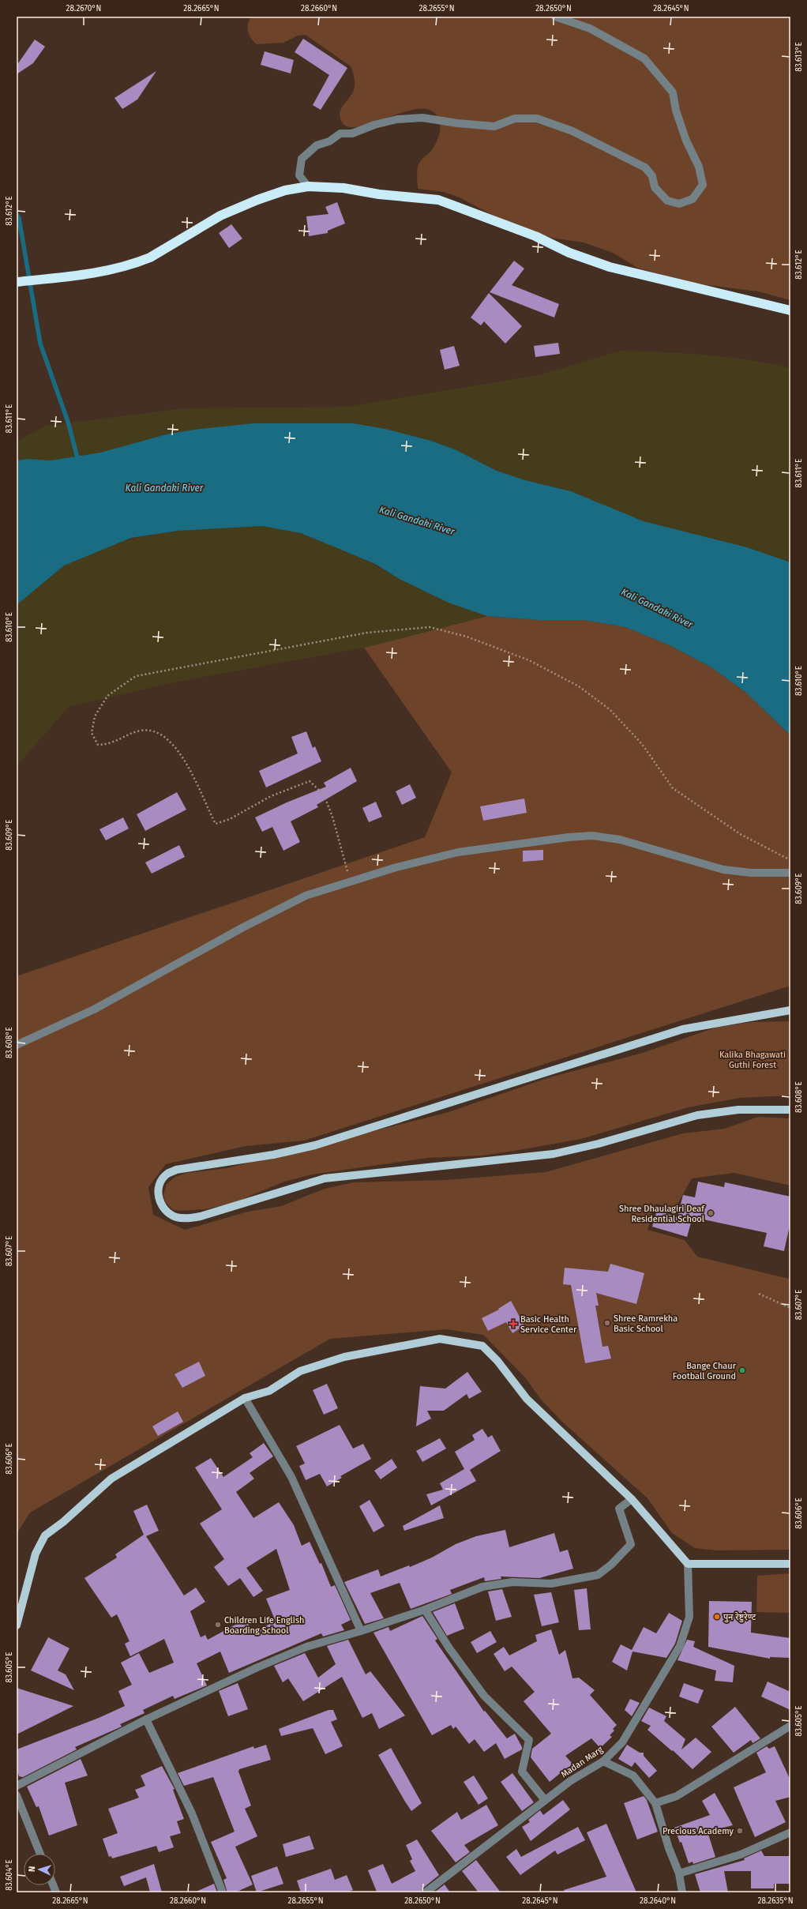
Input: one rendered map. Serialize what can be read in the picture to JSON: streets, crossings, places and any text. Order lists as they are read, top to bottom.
{
  "streets": {
    "street": ["Madan Marg"]
  },
  "water": ["Kali Gandaki River"],
  "parks": ["Kalika Bhagawati Guthi Forest"],
  "places": {
    "other": [
      "Shree Dhaulagiri Deaf Residential School",
      "Shree Ramrekha Basic School",
      "Bange Chaur Football Ground",
      "पुन रेष्टुरेण्ट",
      "Children Life English Boarding School",
      "Precious Academy"
    ],
    "health": ["Basic Health Service Center"]
  },
  "north": "left",
  "coordinates": [
    "28.2670°N",
    "28.2665°N",
    "28.2660°N",
    "28.2655°N",
    "28.2650°N",
    "28.2645°N",
    "83.613°E",
    "83.612°E",
    "83.611°E",
    "83.610°E",
    "83.609°E",
    "83.608°E",
    "83.607°E",
    "83.606°E",
    "83.605°E",
    "83.604°E",
    "28.2640°N",
    "28.2635°N"
  ]
}
